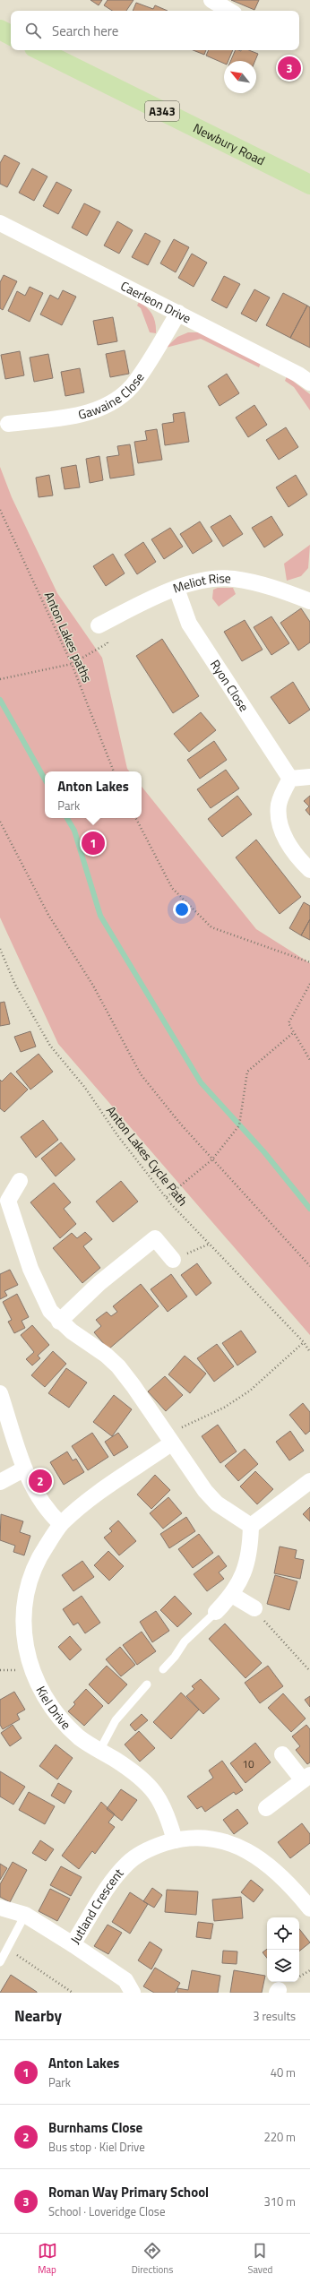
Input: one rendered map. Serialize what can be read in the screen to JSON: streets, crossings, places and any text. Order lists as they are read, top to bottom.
{
  "streets": {
    "main road": ["A343", "Newbury Road"],
    "street": [
      "Caerleon Drive",
      "Gawaine Close",
      "Meliot Rise",
      "Ryon Close",
      "Kiel Drive",
      "Jutland Crescent"
    ],
    "path": ["Anton Lakes paths", "Anton Lakes Cycle Path"]
  },
  "crossings": [
    ["Caerleon Drive", "Gawaine Close"],
    ["Meliot Rise", "Ryon Close"],
    ["Kiel Drive", "Jutland Crescent"]
  ],
  "house_numbers": ["10"],
  "north": "top left",
  "page": {
    "search": "Search here",
    "pins": ["3", "1", "2"],
    "popup": ["Anton Lakes", "Park"],
    "heading": ["Nearby", "3 results"],
    "list": [
      {
        "mark": "1",
        "name": "Anton Lakes",
        "note": "Park",
        "value": "40 m"
      },
      {
        "mark": "2",
        "name": "Burnhams Close",
        "note": "Bus stop · Kiel Drive",
        "value": "220 m"
      },
      {
        "mark": "3",
        "name": "Roman Way Primary School",
        "note": "School · Loveridge Close",
        "value": "310 m"
      }
    ],
    "nav": ["Map", "Directions", "Saved"]
  }
}
